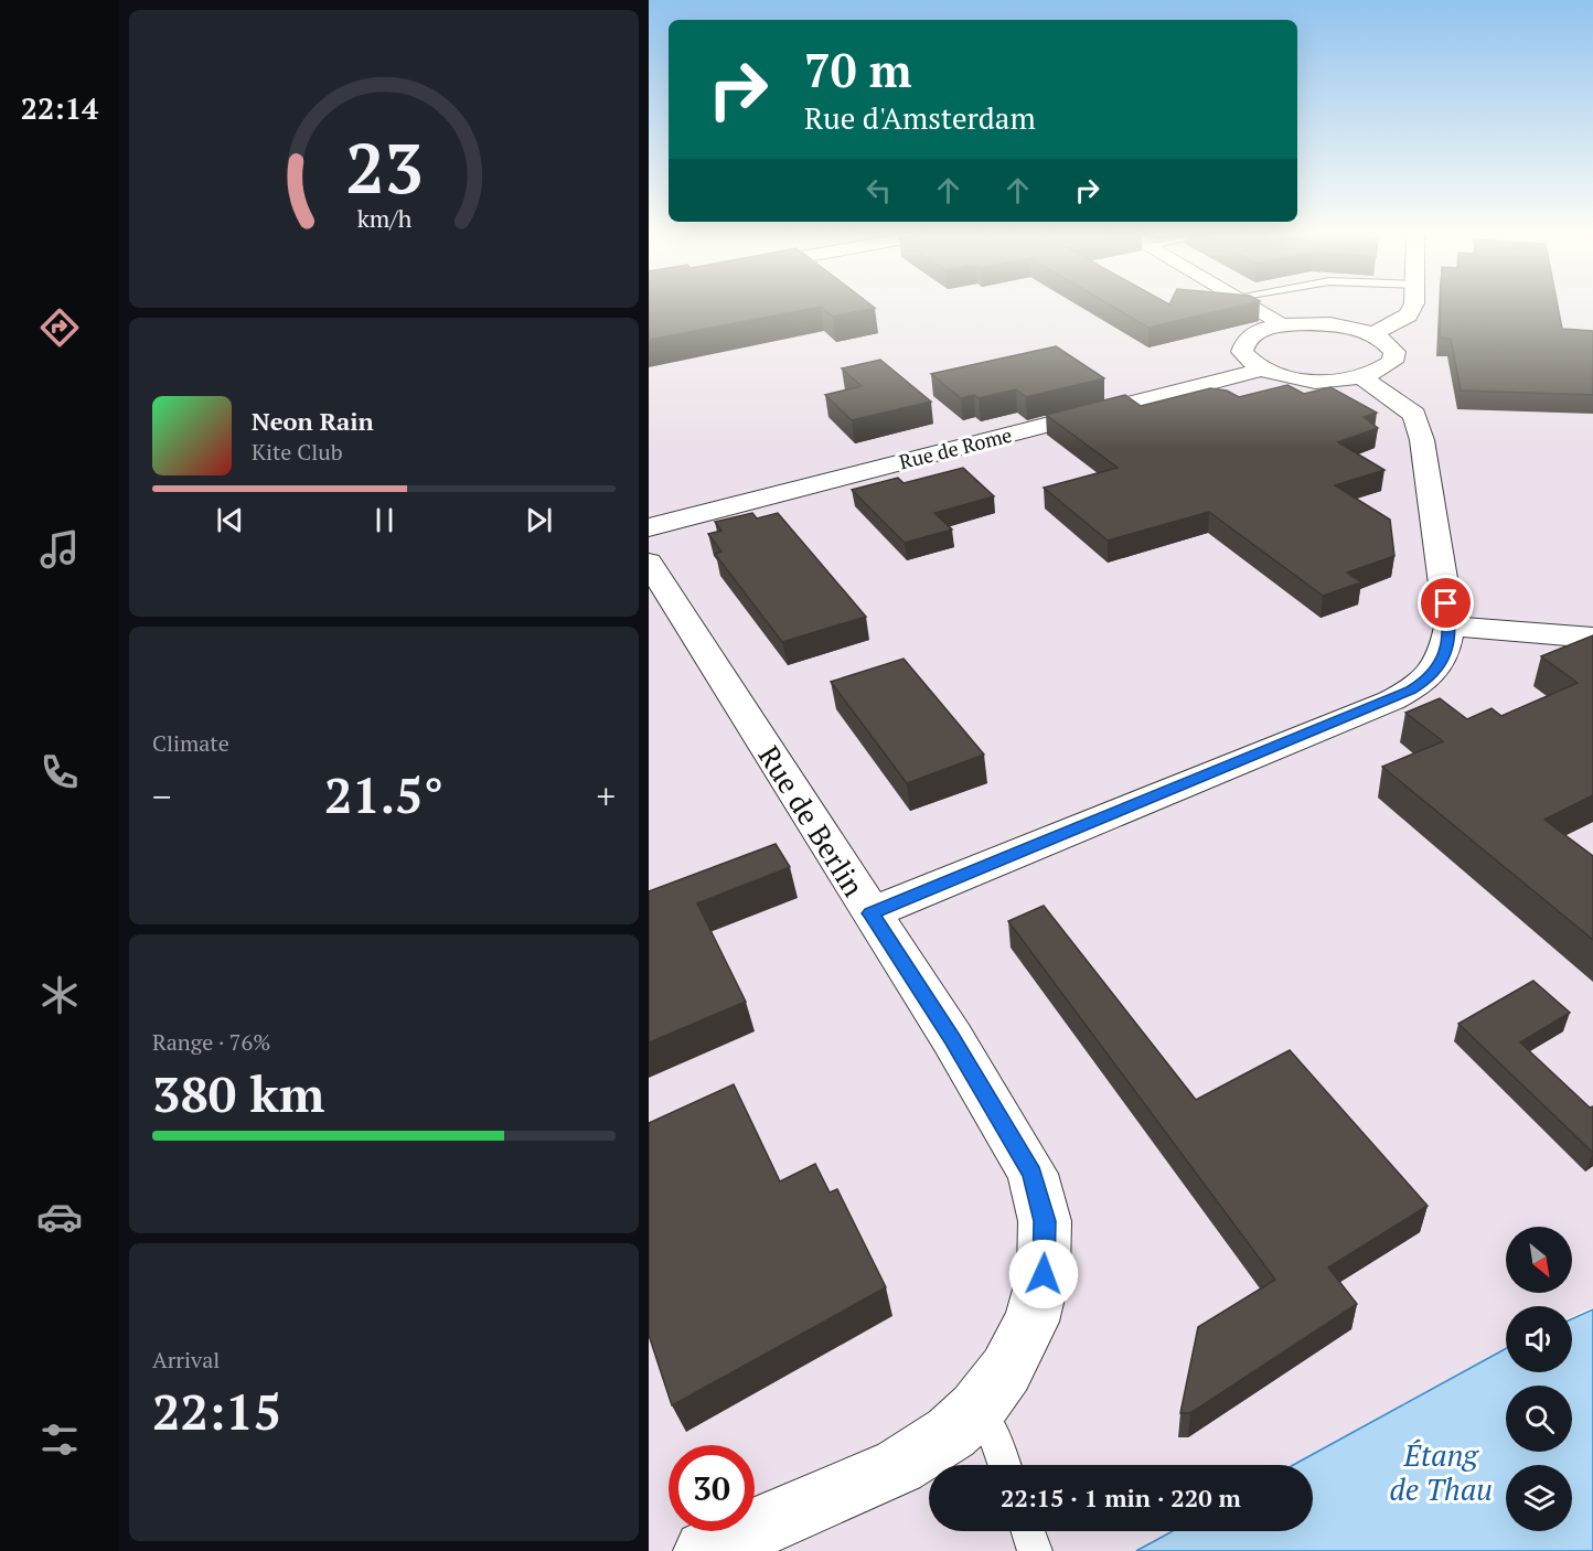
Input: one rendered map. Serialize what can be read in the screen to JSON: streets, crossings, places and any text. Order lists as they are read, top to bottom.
{
  "streets": {
    "street": ["Rue de Rome", "Rue de Berlin"]
  },
  "water": ["Étang de Thau"],
  "north": "bottom right",
  "page": {
    "tabs": "22:14",
    "turn": ["70 m", "Rue d'Amsterdam"],
    "song": ["Neon Rain", "Kite Club"],
    "tile": [
      "Climate",
      ["Range · 76%", "380 km"],
      ["Arrival", "22:15"]
    ],
    "heat": ["−", "21.5°", "+"],
    "limit": "30",
    "trip": "22:15 · 1 min · 220 m",
    "gauge": ["23", "km/h"]
  }
}
